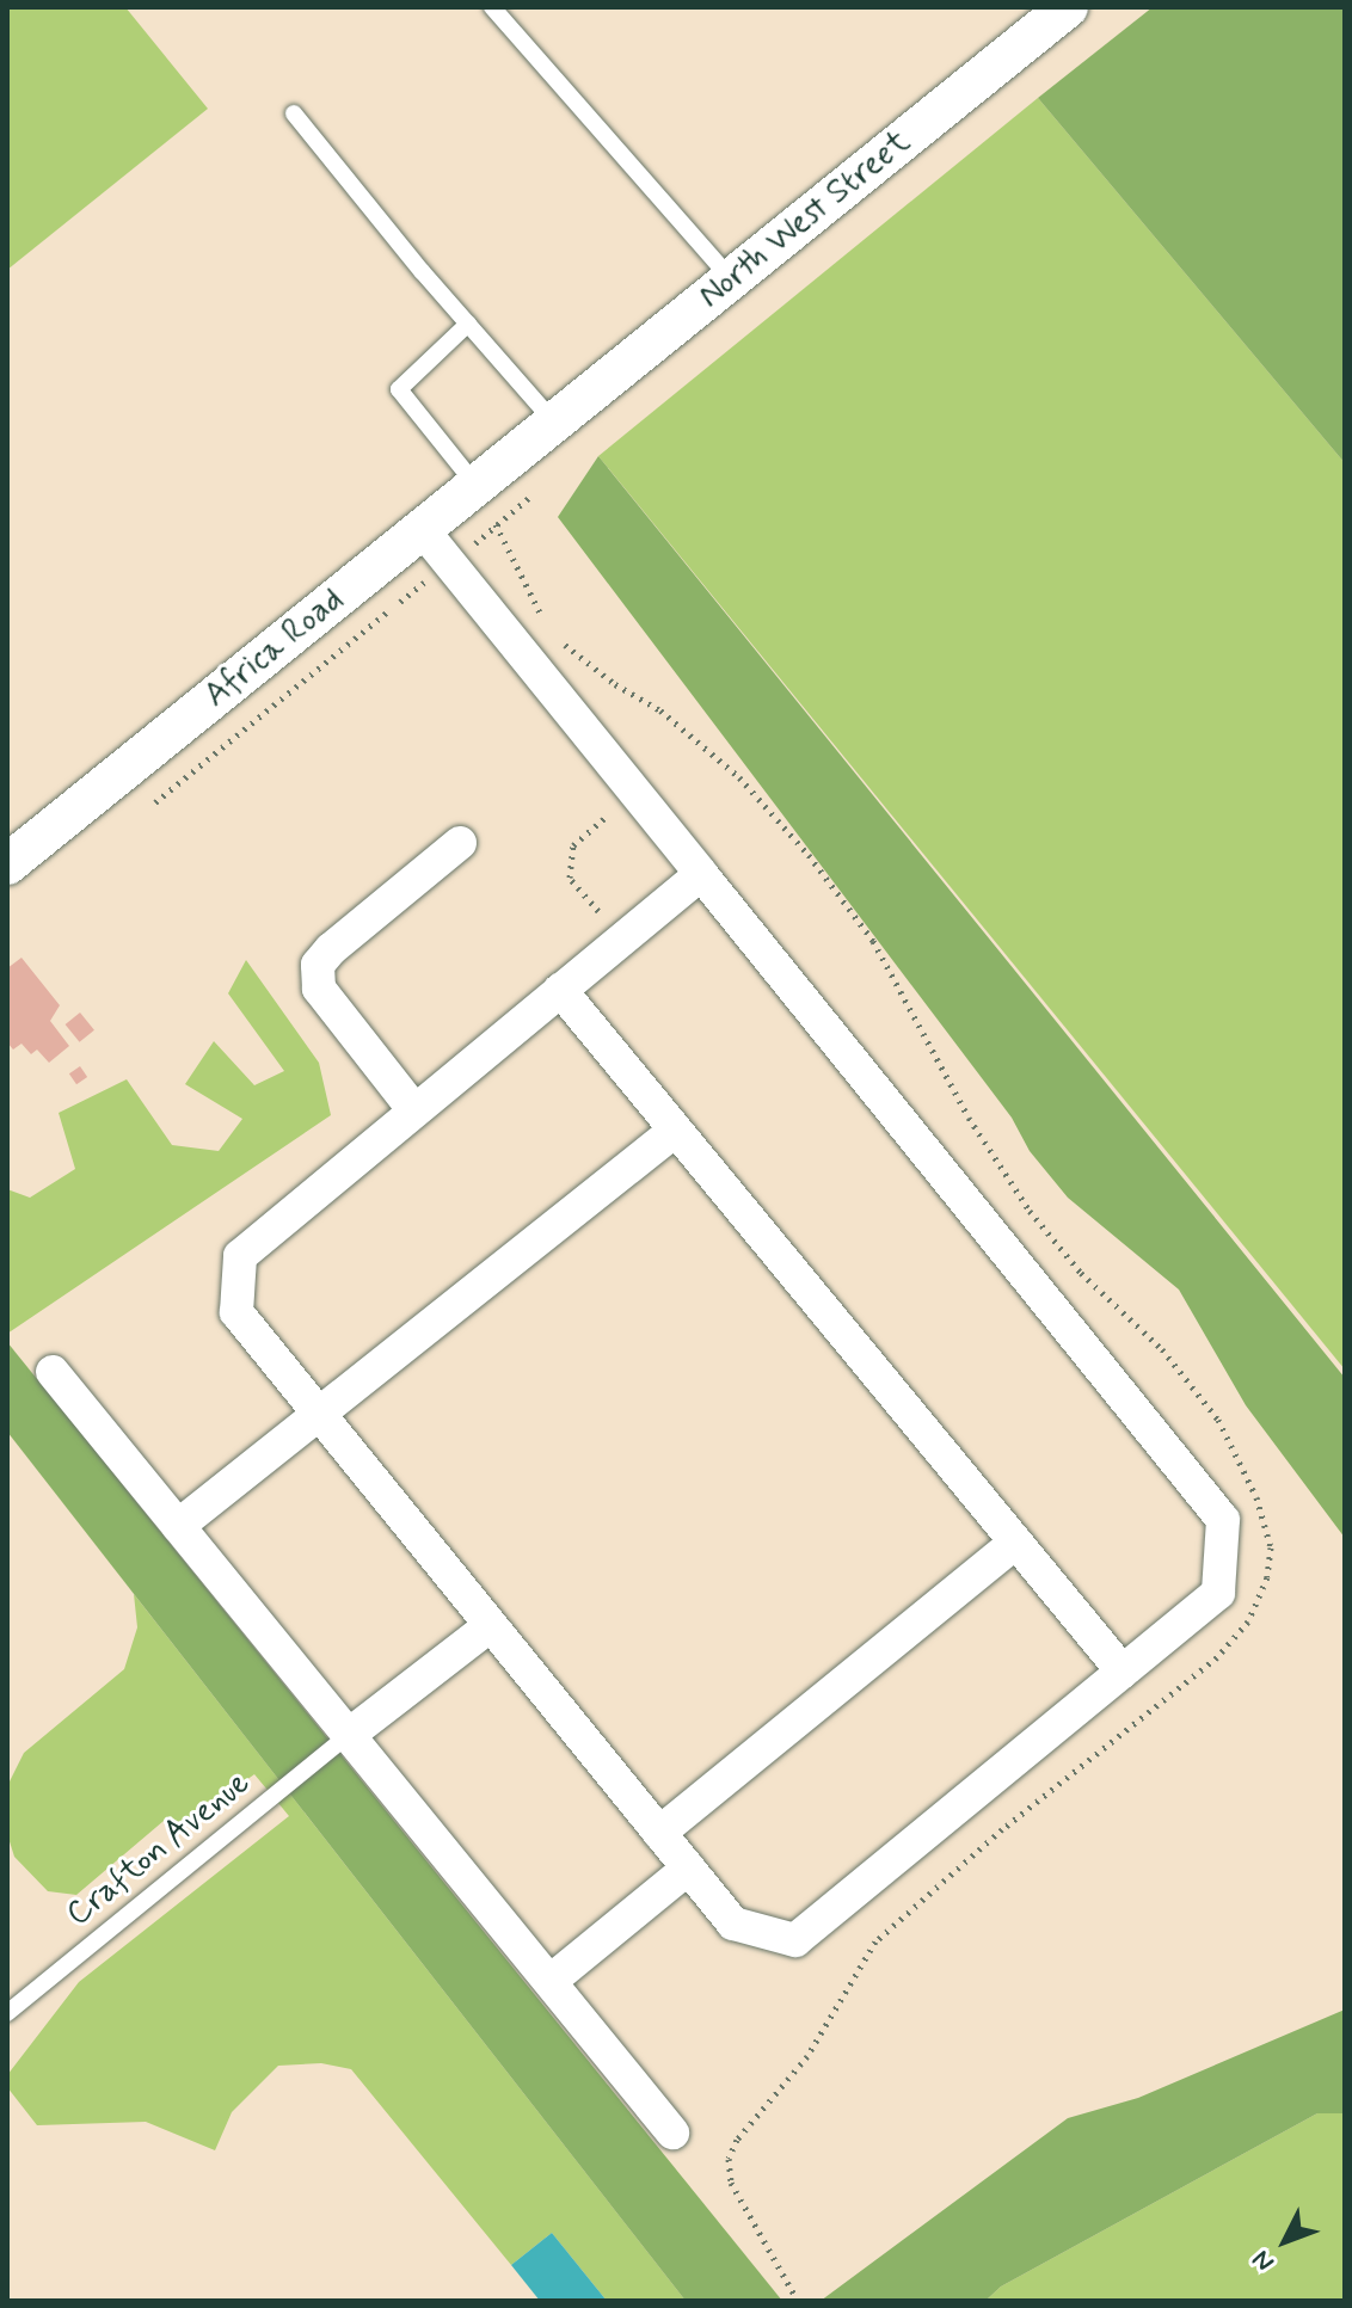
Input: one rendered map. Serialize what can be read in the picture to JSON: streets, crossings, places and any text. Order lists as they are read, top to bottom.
{
  "streets": {
    "street": ["North West Street", "Africa Road"],
    "lane": ["Crafton Avenue"]
  },
  "crossings": [
    ["North West Street", "Africa Road"]
  ],
  "north": "bottom left"
}
